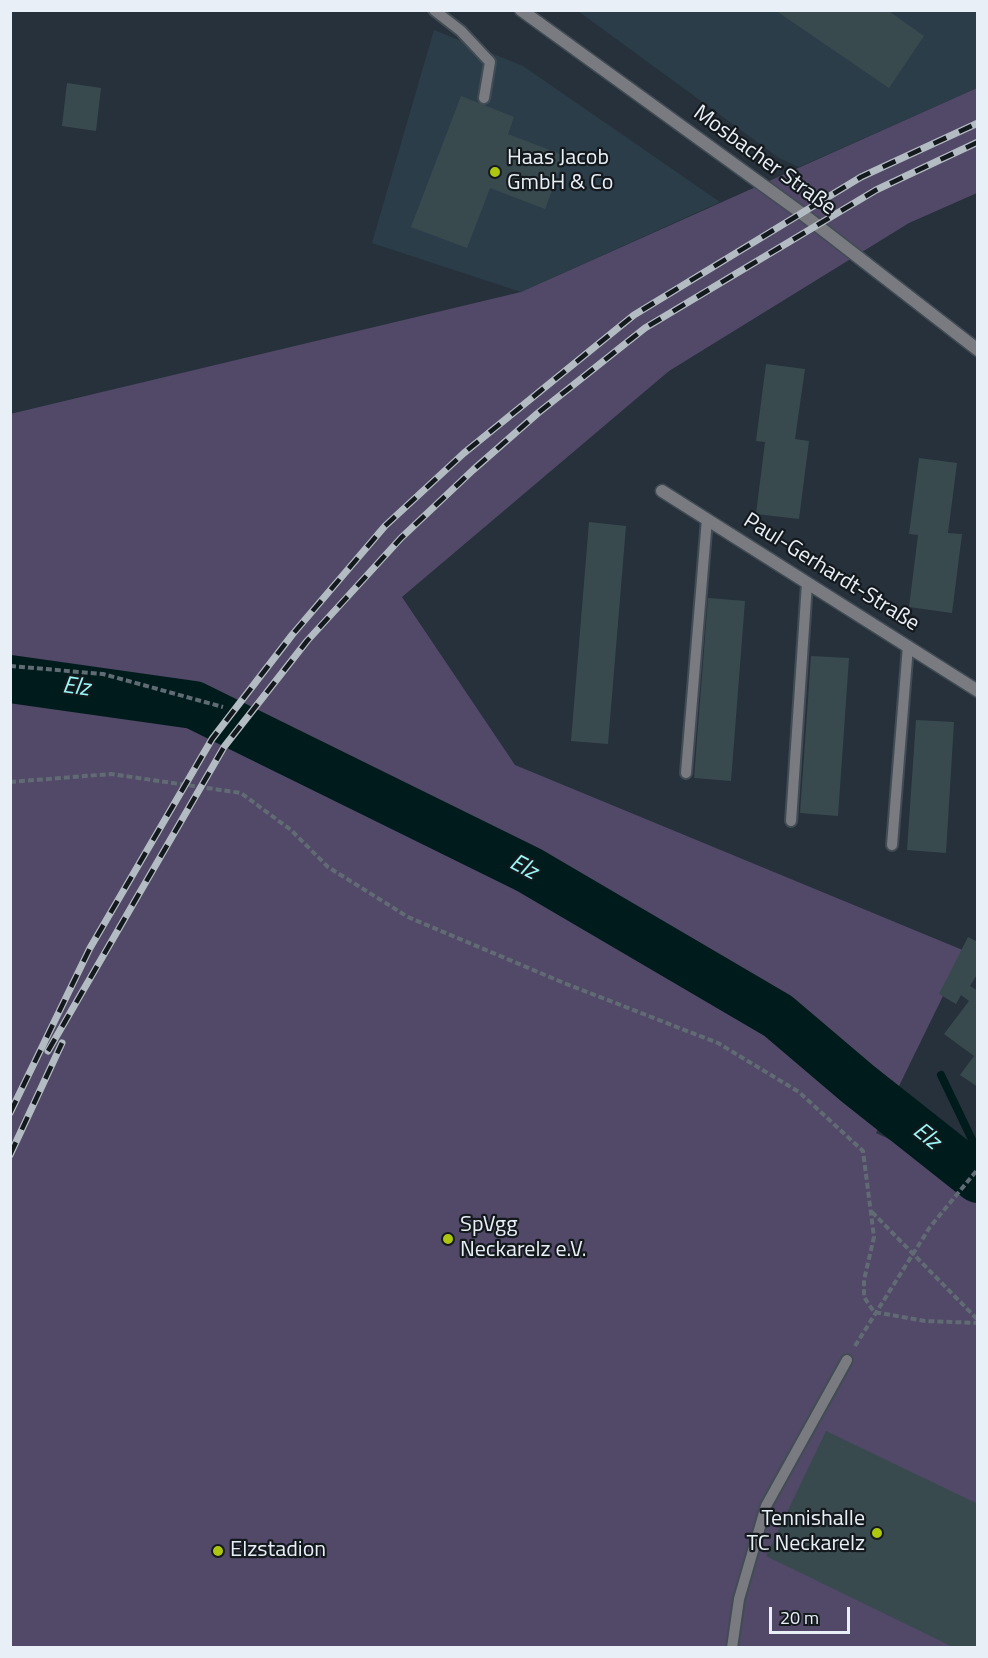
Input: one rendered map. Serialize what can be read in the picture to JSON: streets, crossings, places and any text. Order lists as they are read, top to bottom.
{
  "streets": {
    "street": ["Mosbacher Straße", "Paul-Gerhardt-Straße"]
  },
  "water": ["Elz"],
  "places": [
    "Haas Jacob GmbH & Co",
    "SpVgg Neckarelz e.V.",
    "Tennishalle TC Neckarelz",
    "Elzstadion"
  ],
  "scale_bar": "20 m"
}
